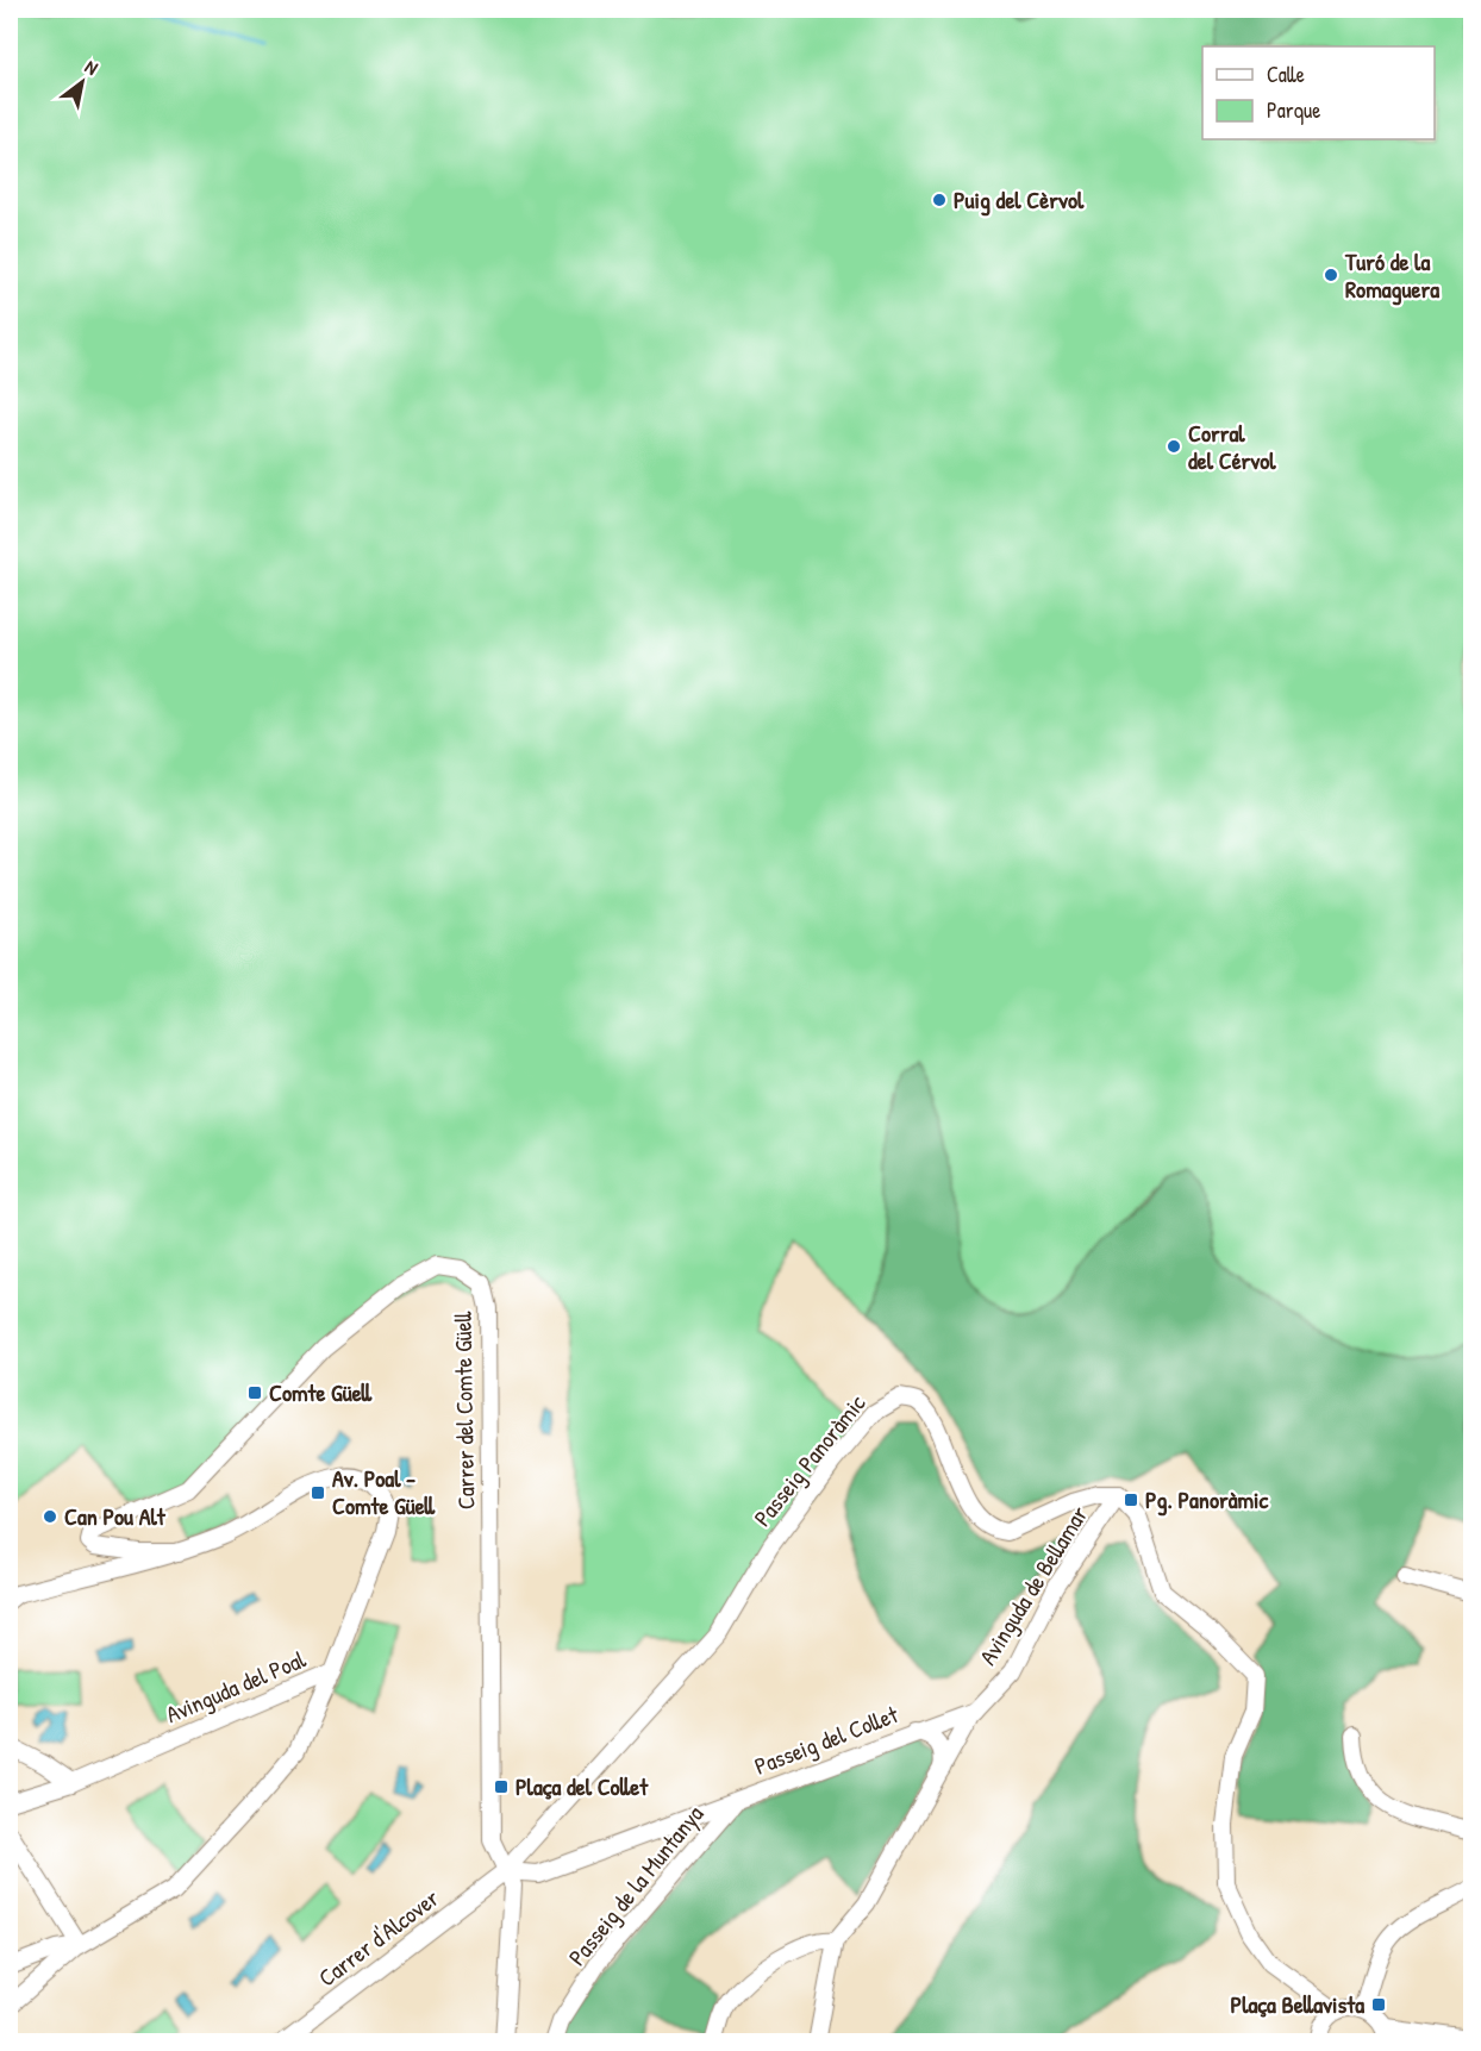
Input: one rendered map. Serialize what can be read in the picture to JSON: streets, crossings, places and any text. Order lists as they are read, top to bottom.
{
  "streets": {
    "street": [
      "Carrer del Comte Güell",
      "Passeig Panoràmic",
      "Avinguda de Bellamar",
      "Avinguda del Poal",
      "Passeig del Collet",
      "Passeig de la Muntanya",
      "Carrer d'Alcover"
    ]
  },
  "crossings": [
    ["Carrer del Comte Güell", "Passeig Panoràmic"],
    ["Carrer del Comte Güell", "Avinguda del Poal"],
    ["Carrer del Comte Güell", "Passeig del Collet"],
    ["Carrer del Comte Güell", "Carrer d'Alcover"],
    ["Passeig Panoràmic", "Avinguda de Bellamar"],
    ["Passeig Panoràmic", "Passeig del Collet"],
    ["Passeig Panoràmic", "Carrer d'Alcover"],
    ["Avinguda de Bellamar", "Passeig del Collet"],
    ["Passeig del Collet", "Passeig de la Muntanya"],
    ["Passeig del Collet", "Carrer d'Alcover"]
  ],
  "places": {
    "other": [
      "Puig del Cèrvol",
      "Turó de la Romaguera",
      "Corral del Cérvol",
      "Can Pou Alt"
    ],
    "transit": [
      "Comte Güell",
      "Av. Poal - Comte Güell",
      "Pg. Panoràmic",
      "Plaça del Collet",
      "Plaça Bellavista"
    ]
  },
  "legend": ["Calle", "Parque"],
  "north": "top right"
}
